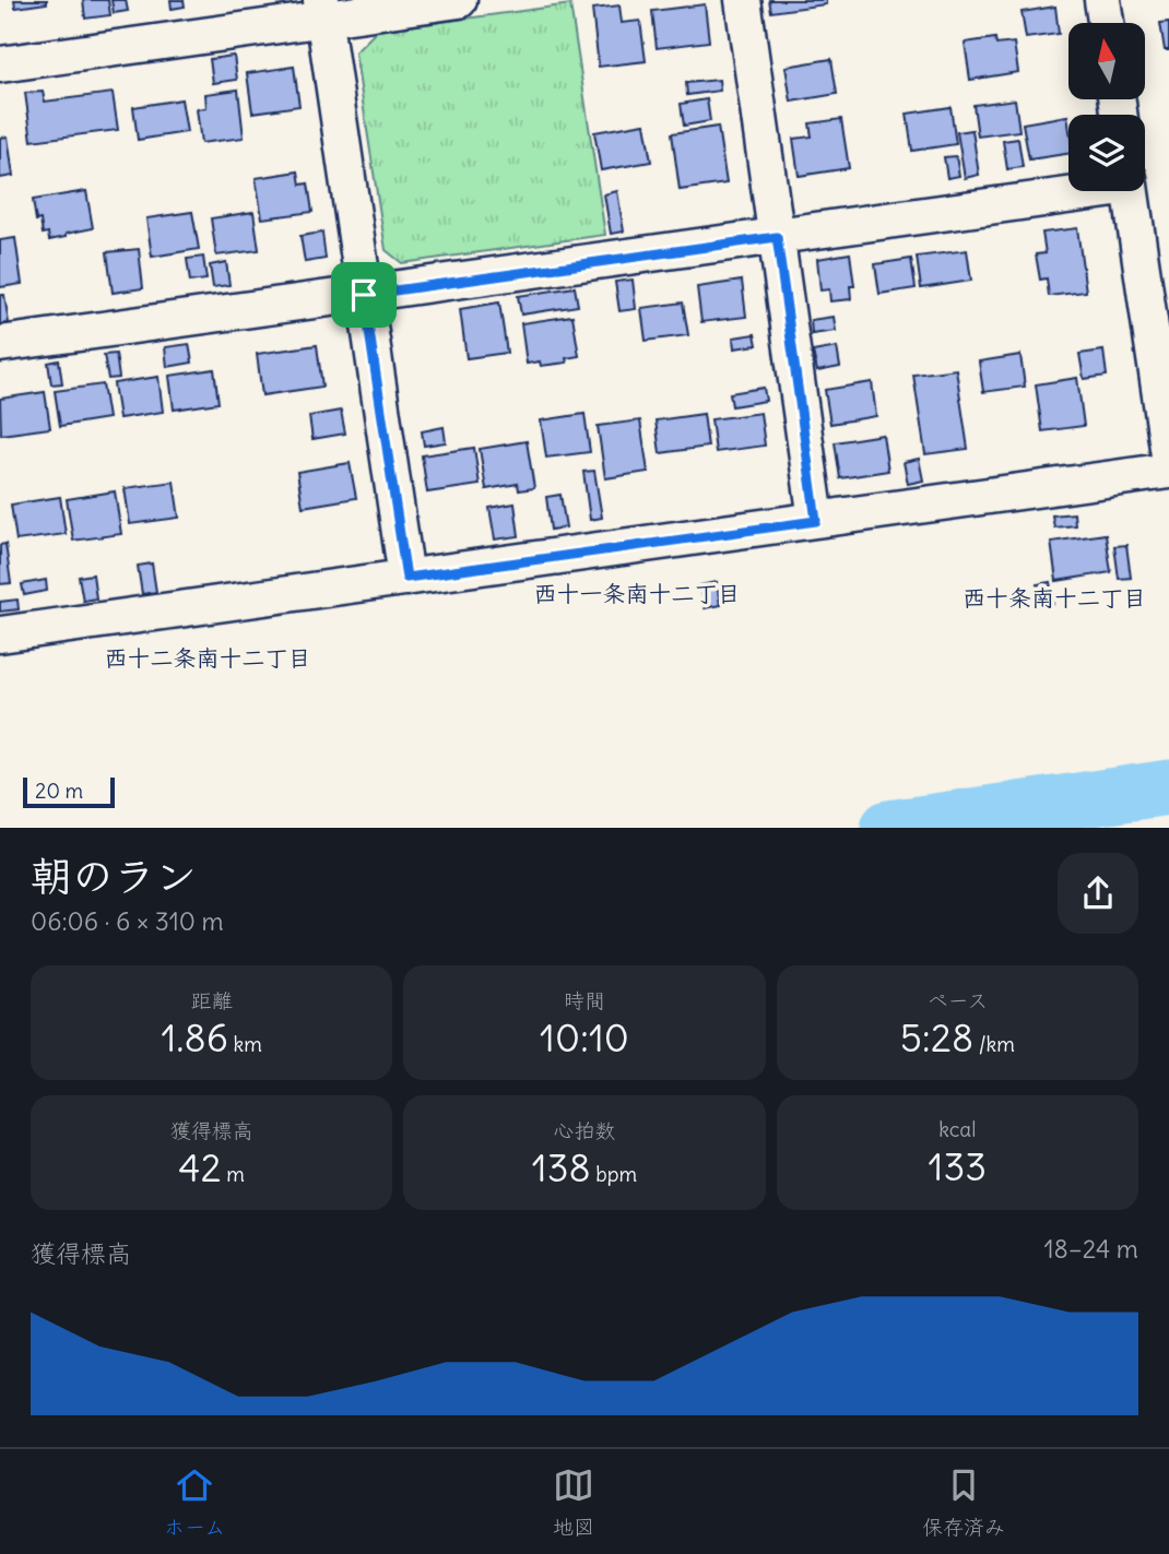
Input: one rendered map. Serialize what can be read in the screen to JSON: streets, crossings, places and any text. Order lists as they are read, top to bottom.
{
  "districts": ["西十一条南十二丁目", "西十条南十二丁目", "西十二条南十二丁目"],
  "scale_bar": "20 m",
  "north": "top",
  "page": {
    "scale": "20 m",
    "heading": ["朝のラン", "06:06 · 6 × 310 m"],
    "stats": [
      ["距離", "1.86 km"],
      ["時間", "10:10"],
      ["ペース", "5:28 /km"],
      ["獲得標高", "42 m"],
      ["心拍数", "138 bpm"],
      ["kcal", "133"]
    ],
    "chart": ["獲得標高", "18–24 m"],
    "tabs": ["ホーム", "地図", "保存済み"]
  }
}
